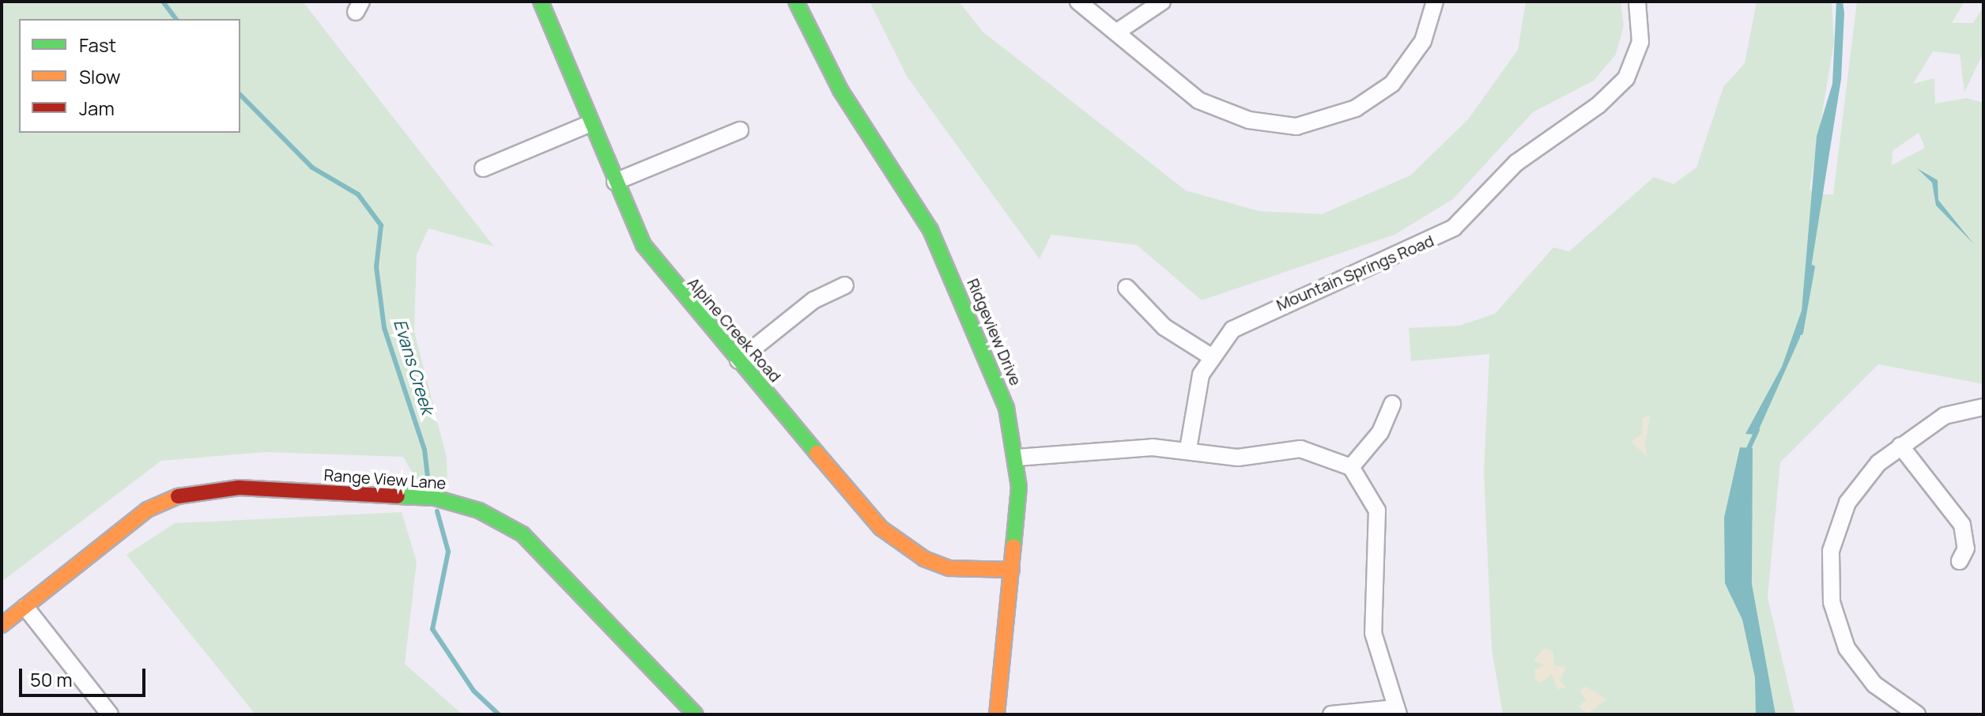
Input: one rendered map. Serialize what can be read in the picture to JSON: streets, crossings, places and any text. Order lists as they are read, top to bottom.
{
  "streets": {
    "street": [
      "Mountain Springs Road",
      "Alpine Creek Road",
      "Ridgeview Drive",
      "Range View Lane"
    ]
  },
  "crossings": [
    ["Alpine Creek Road", "Ridgeview Drive"]
  ],
  "water": ["Evans Creek"],
  "legend": ["Fast", "Slow", "Jam"],
  "scale_bar": "50 m"
}
